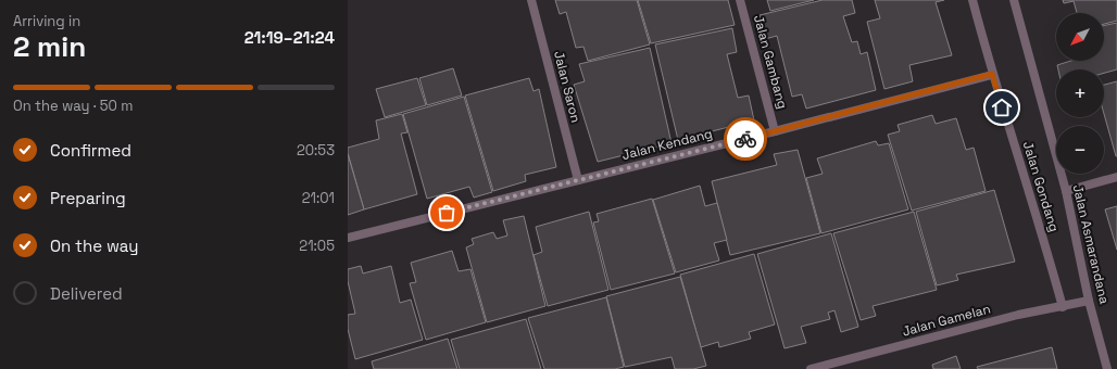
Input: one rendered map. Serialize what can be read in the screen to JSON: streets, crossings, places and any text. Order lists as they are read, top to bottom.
{
  "streets": {
    "street": [
      "Jalan Gambang",
      "Jalan Saron",
      "Jalan Kendang",
      "Jalan Gondang",
      "Jalan Asmarandana",
      "Jalan Gamelan"
    ]
  },
  "crossings": [
    ["Jalan Gambang", "Jalan Kendang"],
    ["Jalan Saron", "Jalan Kendang"],
    ["Jalan Kendang", "Jalan Gondang"],
    ["Jalan Gondang", "Jalan Gamelan"],
    ["Jalan Asmarandana", "Jalan Gamelan"]
  ],
  "north": "bottom left",
  "page": {
    "heading": ["2 min", "Arriving in", "21:19–21:24"],
    "map_buttons": ["+", "−"],
    "bar": "On the way · 50 m",
    "list": [
      ["Confirmed", "20:53"],
      ["Preparing", "21:01"],
      ["On the way", "21:05"],
      "Delivered"
    ]
  }
}
